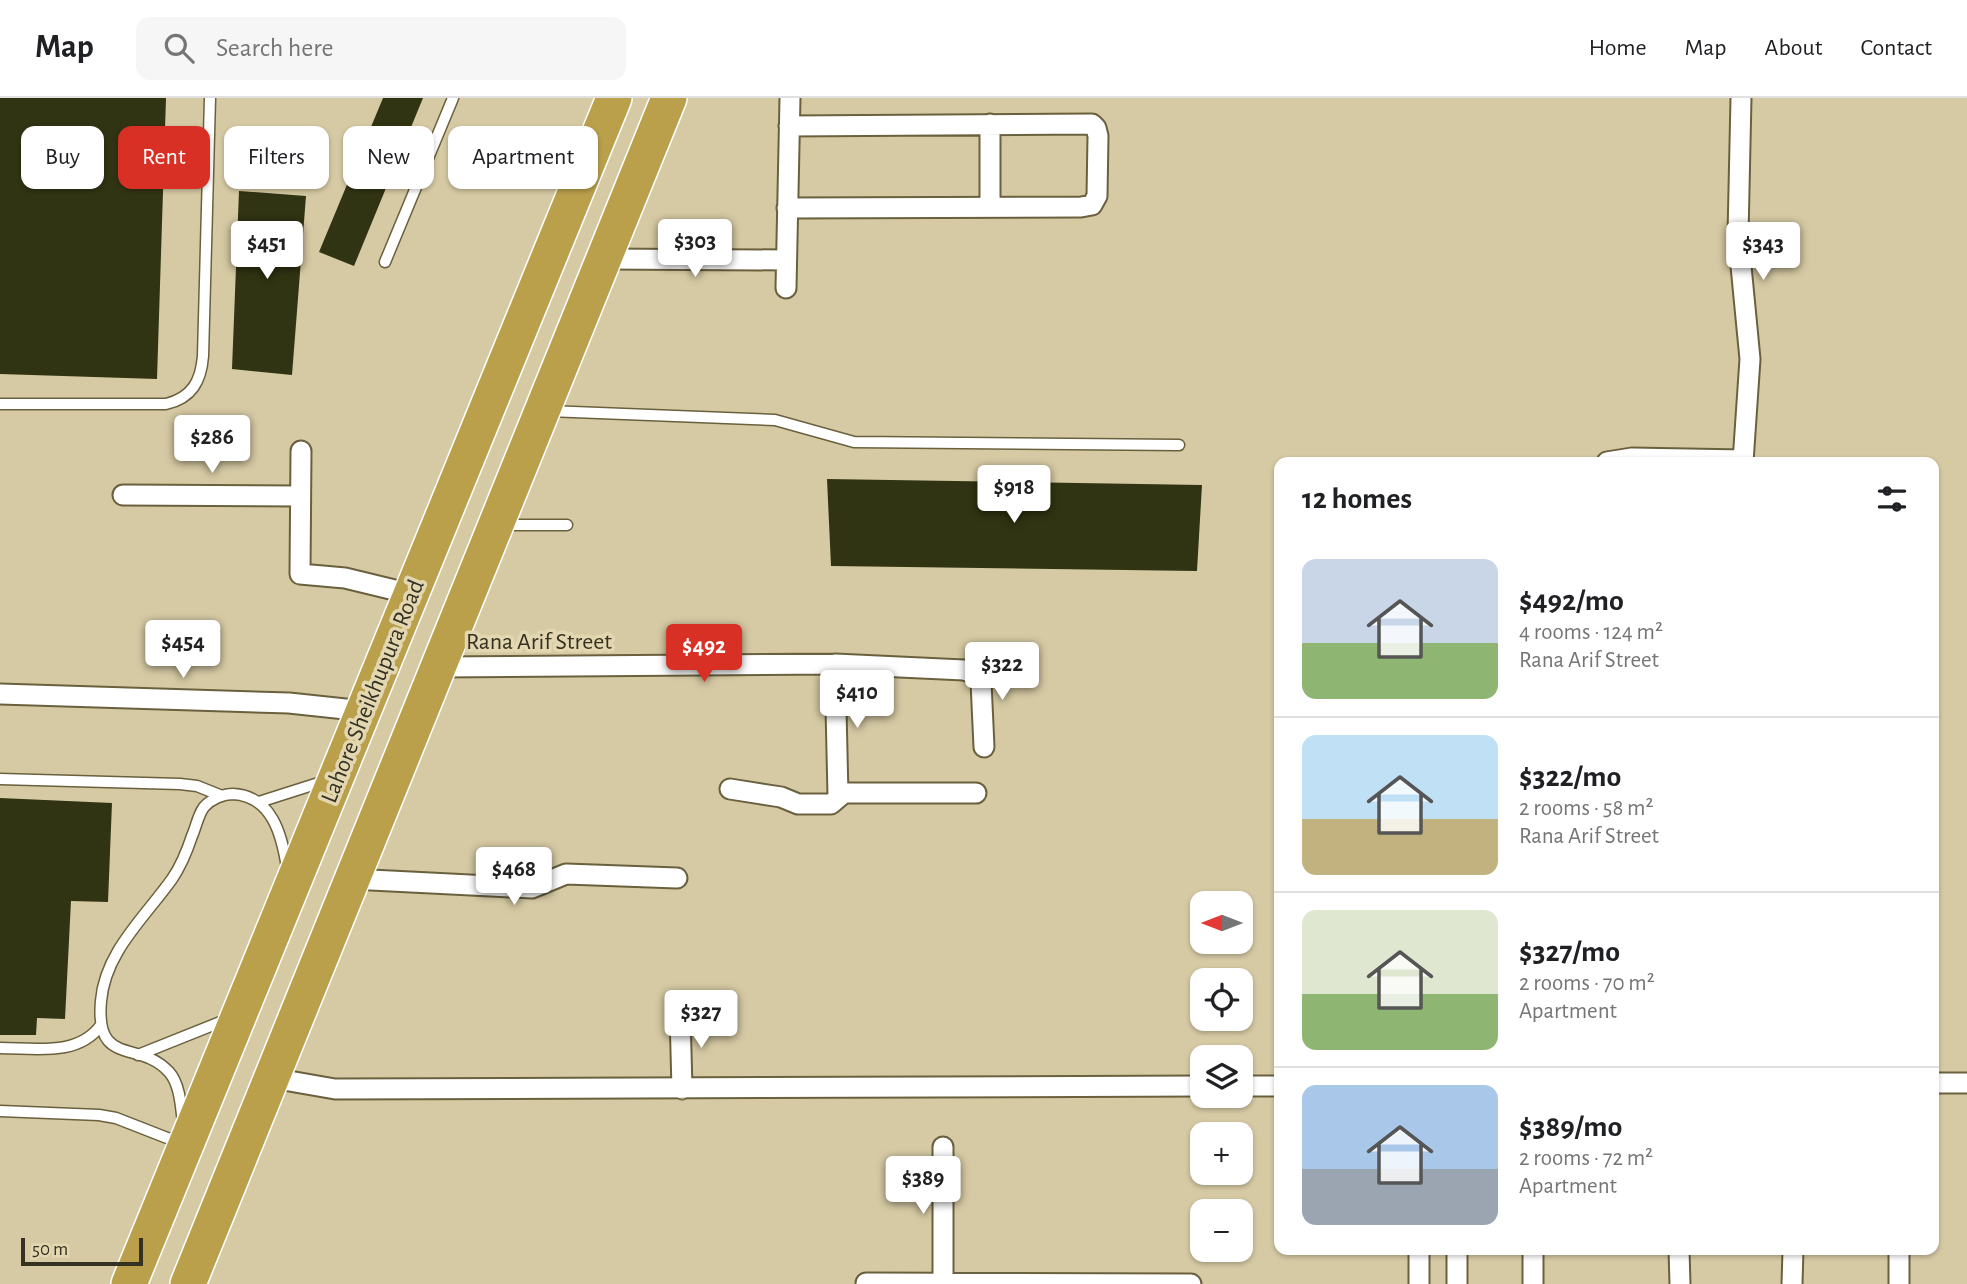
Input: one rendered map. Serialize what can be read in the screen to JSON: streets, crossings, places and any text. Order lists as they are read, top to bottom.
{
  "streets": {
    "highway": ["Lahore Sheikhupura Road"],
    "street": ["Rana Arif Street"]
  },
  "scale_bar": "50 m",
  "north": "left",
  "page": {
    "header": "Map",
    "search": "Search here",
    "nav": [
      "Home",
      "Map",
      "About",
      "Contact"
    ],
    "chip": [
      "Buy",
      "Rent",
      "Filters",
      "New",
      "Apartment"
    ],
    "price": [
      "$303",
      "$451",
      "$343",
      "$286",
      "$918",
      "$454",
      "$492",
      "$322",
      "$410",
      "$468",
      "$327",
      "$389"
    ],
    "heading": "12 homes",
    "list": [
      {
        "name": "$492/mo",
        "note": "4 rooms · 124 m² · Rana Arif Street"
      },
      {
        "name": "$322/mo",
        "note": "2 rooms · 58 m² · Rana Arif Street"
      },
      {
        "name": "$327/mo",
        "note": "2 rooms · 70 m² · Apartment"
      },
      {
        "name": "$389/mo",
        "note": "2 rooms · 72 m² · Apartment"
      }
    ],
    "map_buttons": ["+", "−"],
    "scale": "50 m"
  }
}
